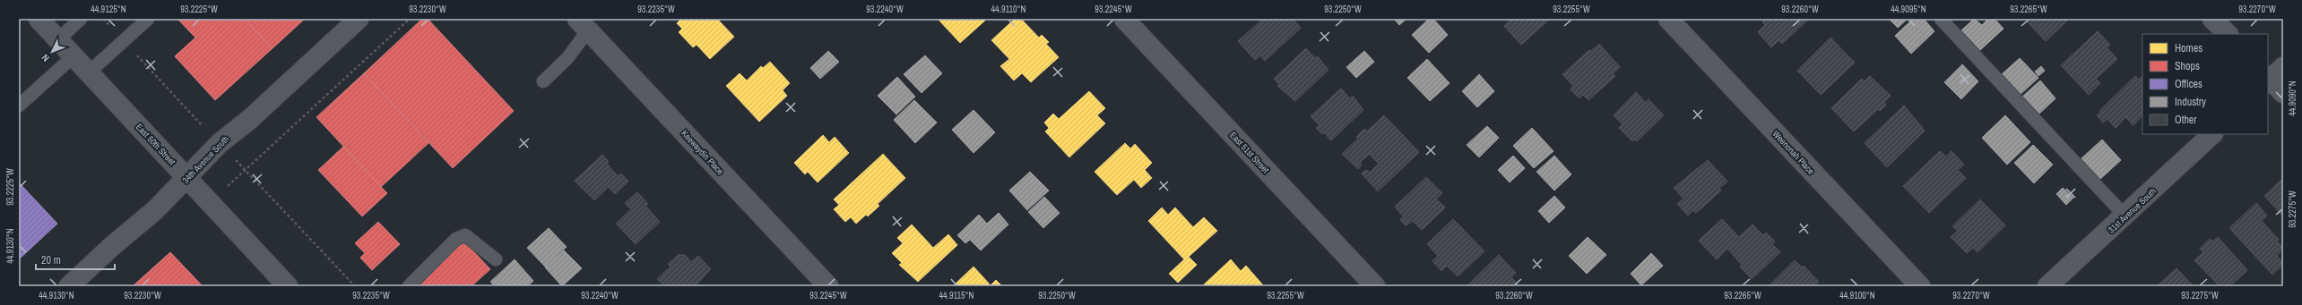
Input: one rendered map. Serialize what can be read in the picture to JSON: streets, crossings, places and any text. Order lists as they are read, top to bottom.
{
  "streets": {
    "street": [
      "East 50th Street",
      "Keewaydin Place",
      "East 51st Street",
      "Weenonah Place",
      "34th Avenue South",
      "31st Avenue South"
    ]
  },
  "crossings": [
    ["East 50th Street", "34th Avenue South"]
  ],
  "legend": [
    "Homes",
    "Shops",
    "Offices",
    "Industry",
    "Other"
  ],
  "scale_bar": "20 m",
  "north": "bottom left",
  "coordinates": [
    "44.9125°N",
    "93.2225°W",
    "93.2230°W",
    "93.2235°W",
    "93.2240°W",
    "44.9110°N",
    "93.2245°W",
    "93.2250°W",
    "93.2255°W",
    "93.2260°W",
    "44.9095°N",
    "93.2265°W",
    "93.2270°W",
    "44.9090°N",
    "93.2275°W",
    "44.9130°N",
    "44.9115°N",
    "44.9100°N"
  ]
}
